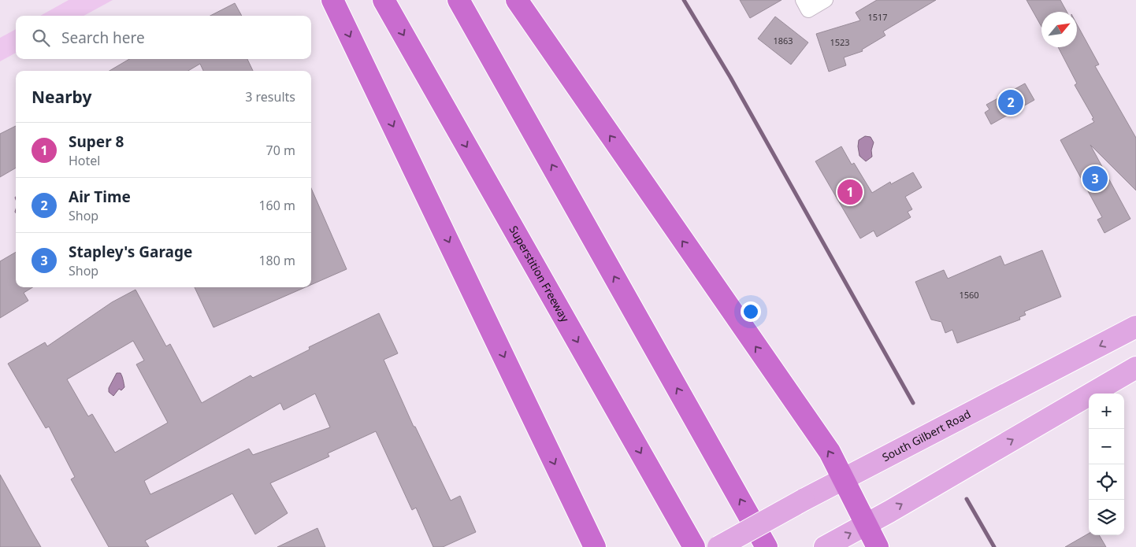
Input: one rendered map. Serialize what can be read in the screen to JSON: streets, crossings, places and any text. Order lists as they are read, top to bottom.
{
  "streets": {
    "highway": ["Superstition Freeway"],
    "main road": ["South Gilbert Road"]
  },
  "house_numbers": [
    "1517",
    "1863",
    "1523",
    "1560"
  ],
  "north": "top right",
  "page": {
    "search": "Search here",
    "heading": ["Nearby", "3 results"],
    "pins": ["2", "3", "1"],
    "list": [
      {
        "mark": "1",
        "name": "Super 8",
        "note": "Hotel",
        "value": "70 m"
      },
      {
        "mark": "2",
        "name": "Air Time",
        "note": "Shop",
        "value": "160 m"
      },
      {
        "mark": "3",
        "name": "Stapley's Garage",
        "note": "Shop",
        "value": "180 m"
      }
    ],
    "map_buttons": ["+", "−"]
  }
}
